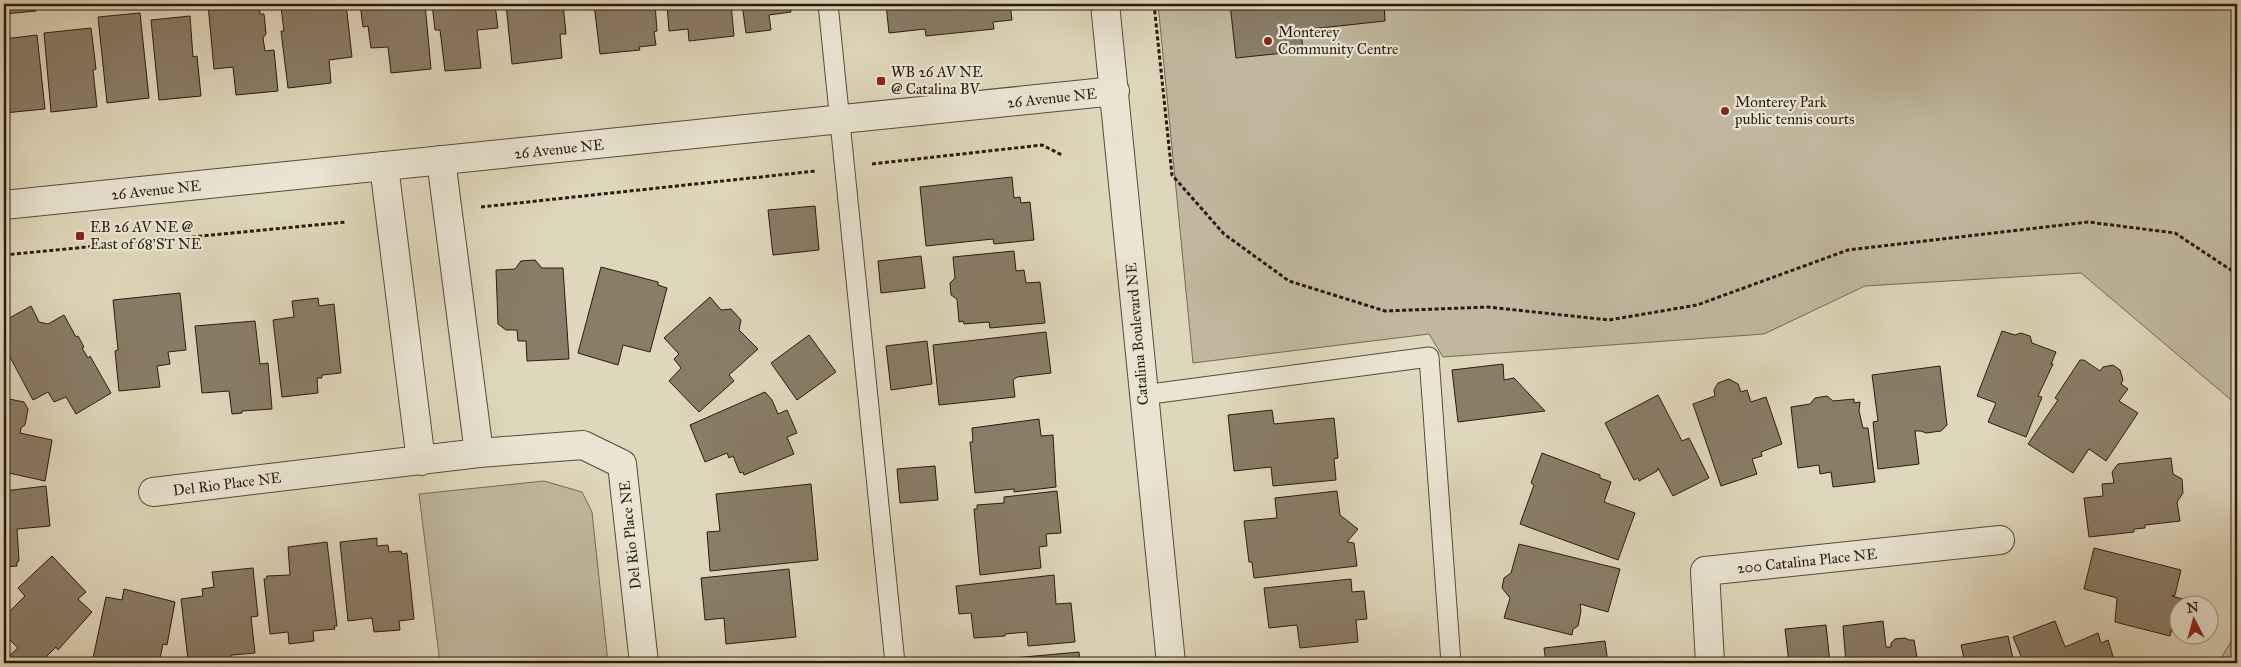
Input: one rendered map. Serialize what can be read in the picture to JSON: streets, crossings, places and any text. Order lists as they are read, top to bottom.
{
  "streets": {
    "street": [
      "26 Avenue NE",
      "Catalina Boulevard NE",
      "Del Rio Place NE",
      "200 Catalina Place NE"
    ]
  },
  "crossings": [
    ["26 Avenue NE", "Catalina Boulevard NE"]
  ],
  "places": {
    "other": ["Monterey Community Centre", "Monterey Park public tennis courts"],
    "transit": ["WB 26 AV NE @ Catalina BV", "EB 26 AV NE @ East of 68 ST NE"]
  },
  "north": "top"
}
